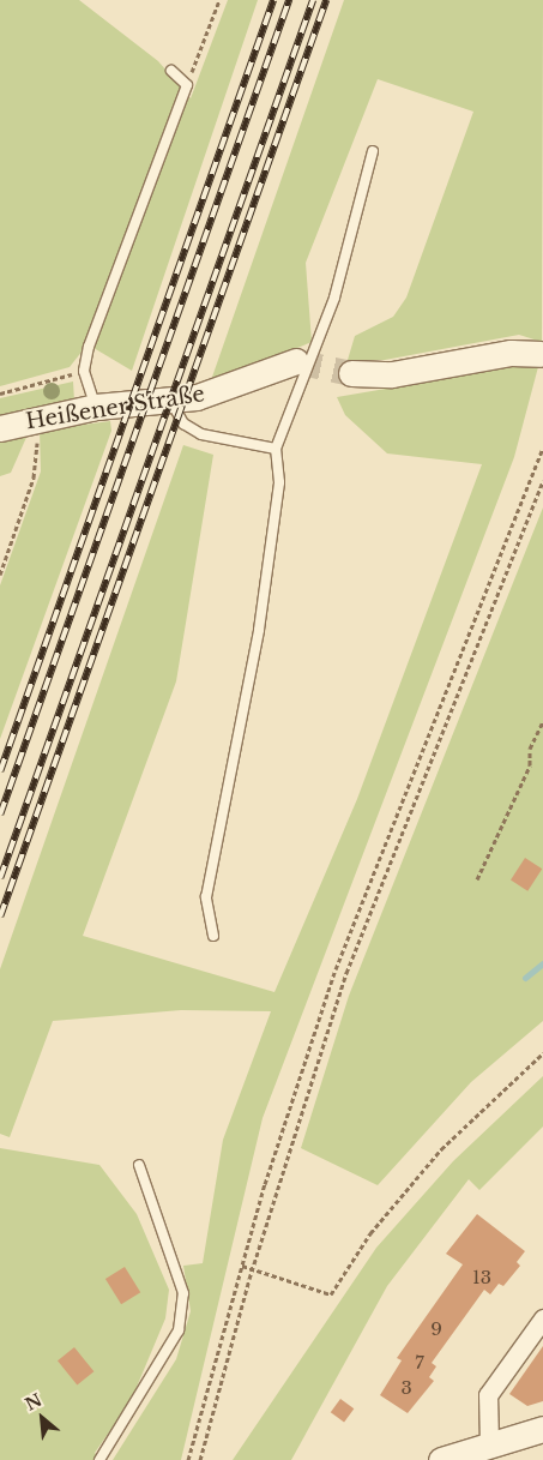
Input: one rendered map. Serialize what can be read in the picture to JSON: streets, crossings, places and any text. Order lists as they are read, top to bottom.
{
  "streets": {
    "street": ["Heißener Straße"]
  },
  "house_numbers": [
    "13",
    "9",
    "7",
    "3"
  ],
  "north": "top left"
}
